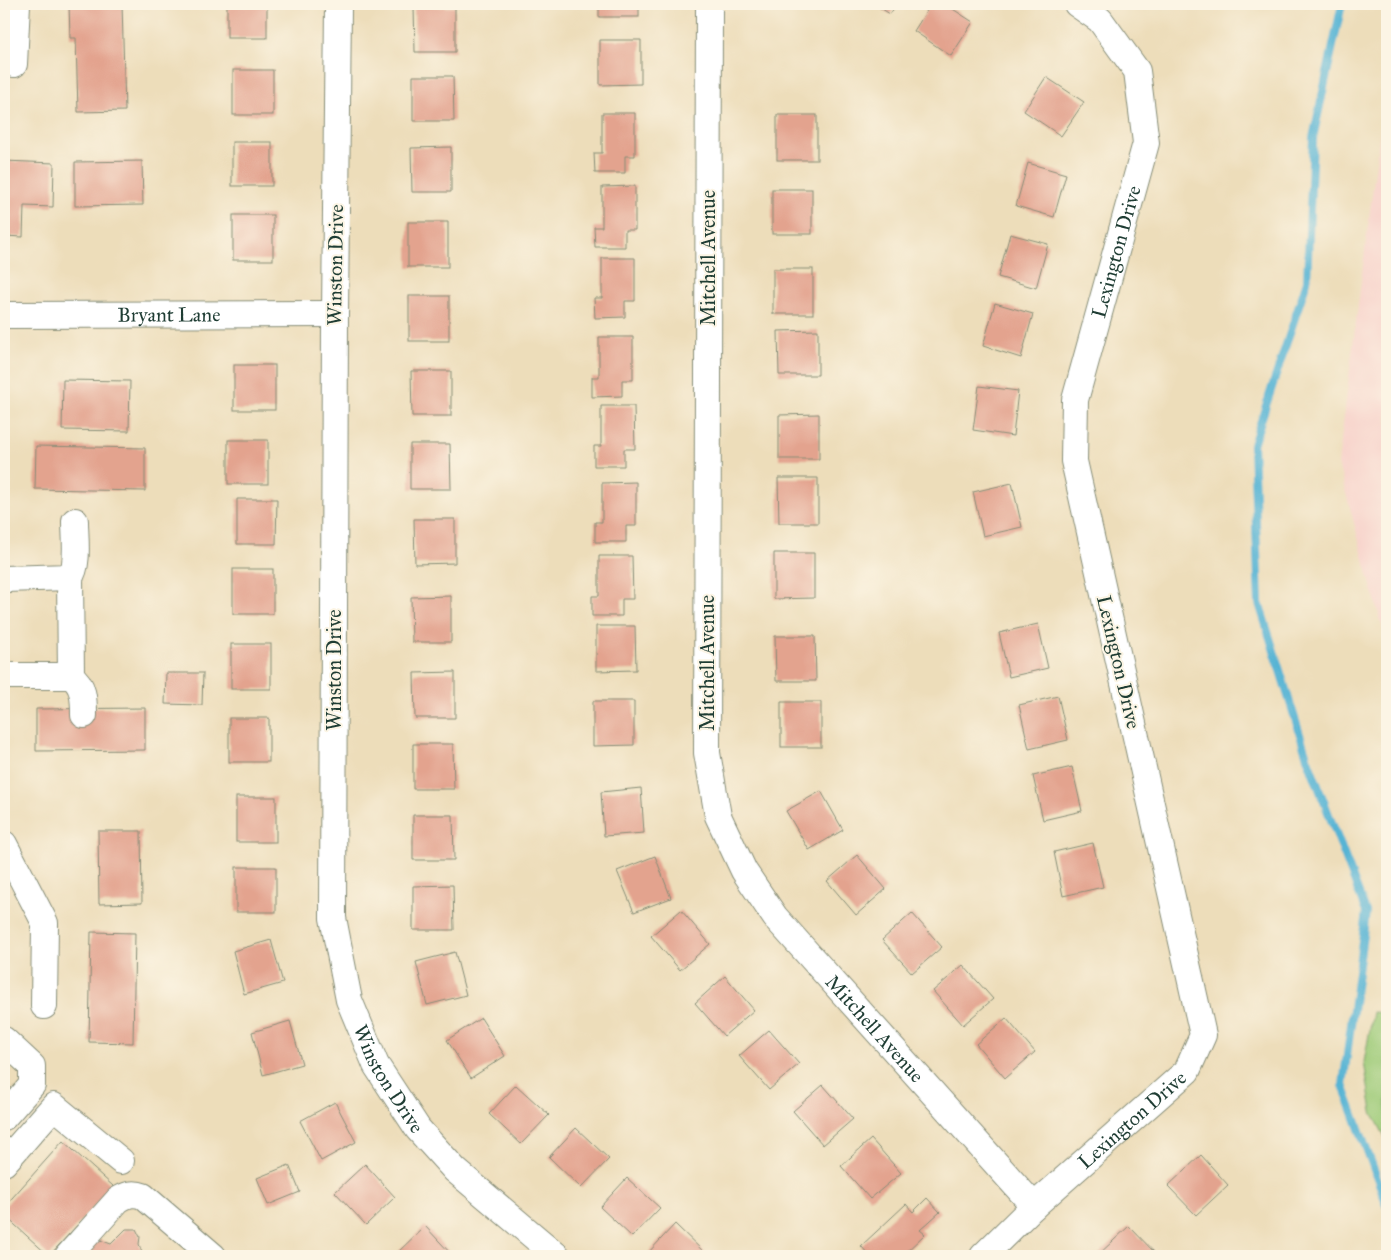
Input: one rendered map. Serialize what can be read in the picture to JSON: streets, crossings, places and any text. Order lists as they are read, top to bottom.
{
  "streets": {
    "street": [
      "Lexington Drive",
      "Mitchell Avenue",
      "Winston Drive",
      "Bryant Lane"
    ]
  },
  "crossings": [
    ["Lexington Drive", "Mitchell Avenue"],
    ["Winston Drive", "Bryant Lane"]
  ]
}
